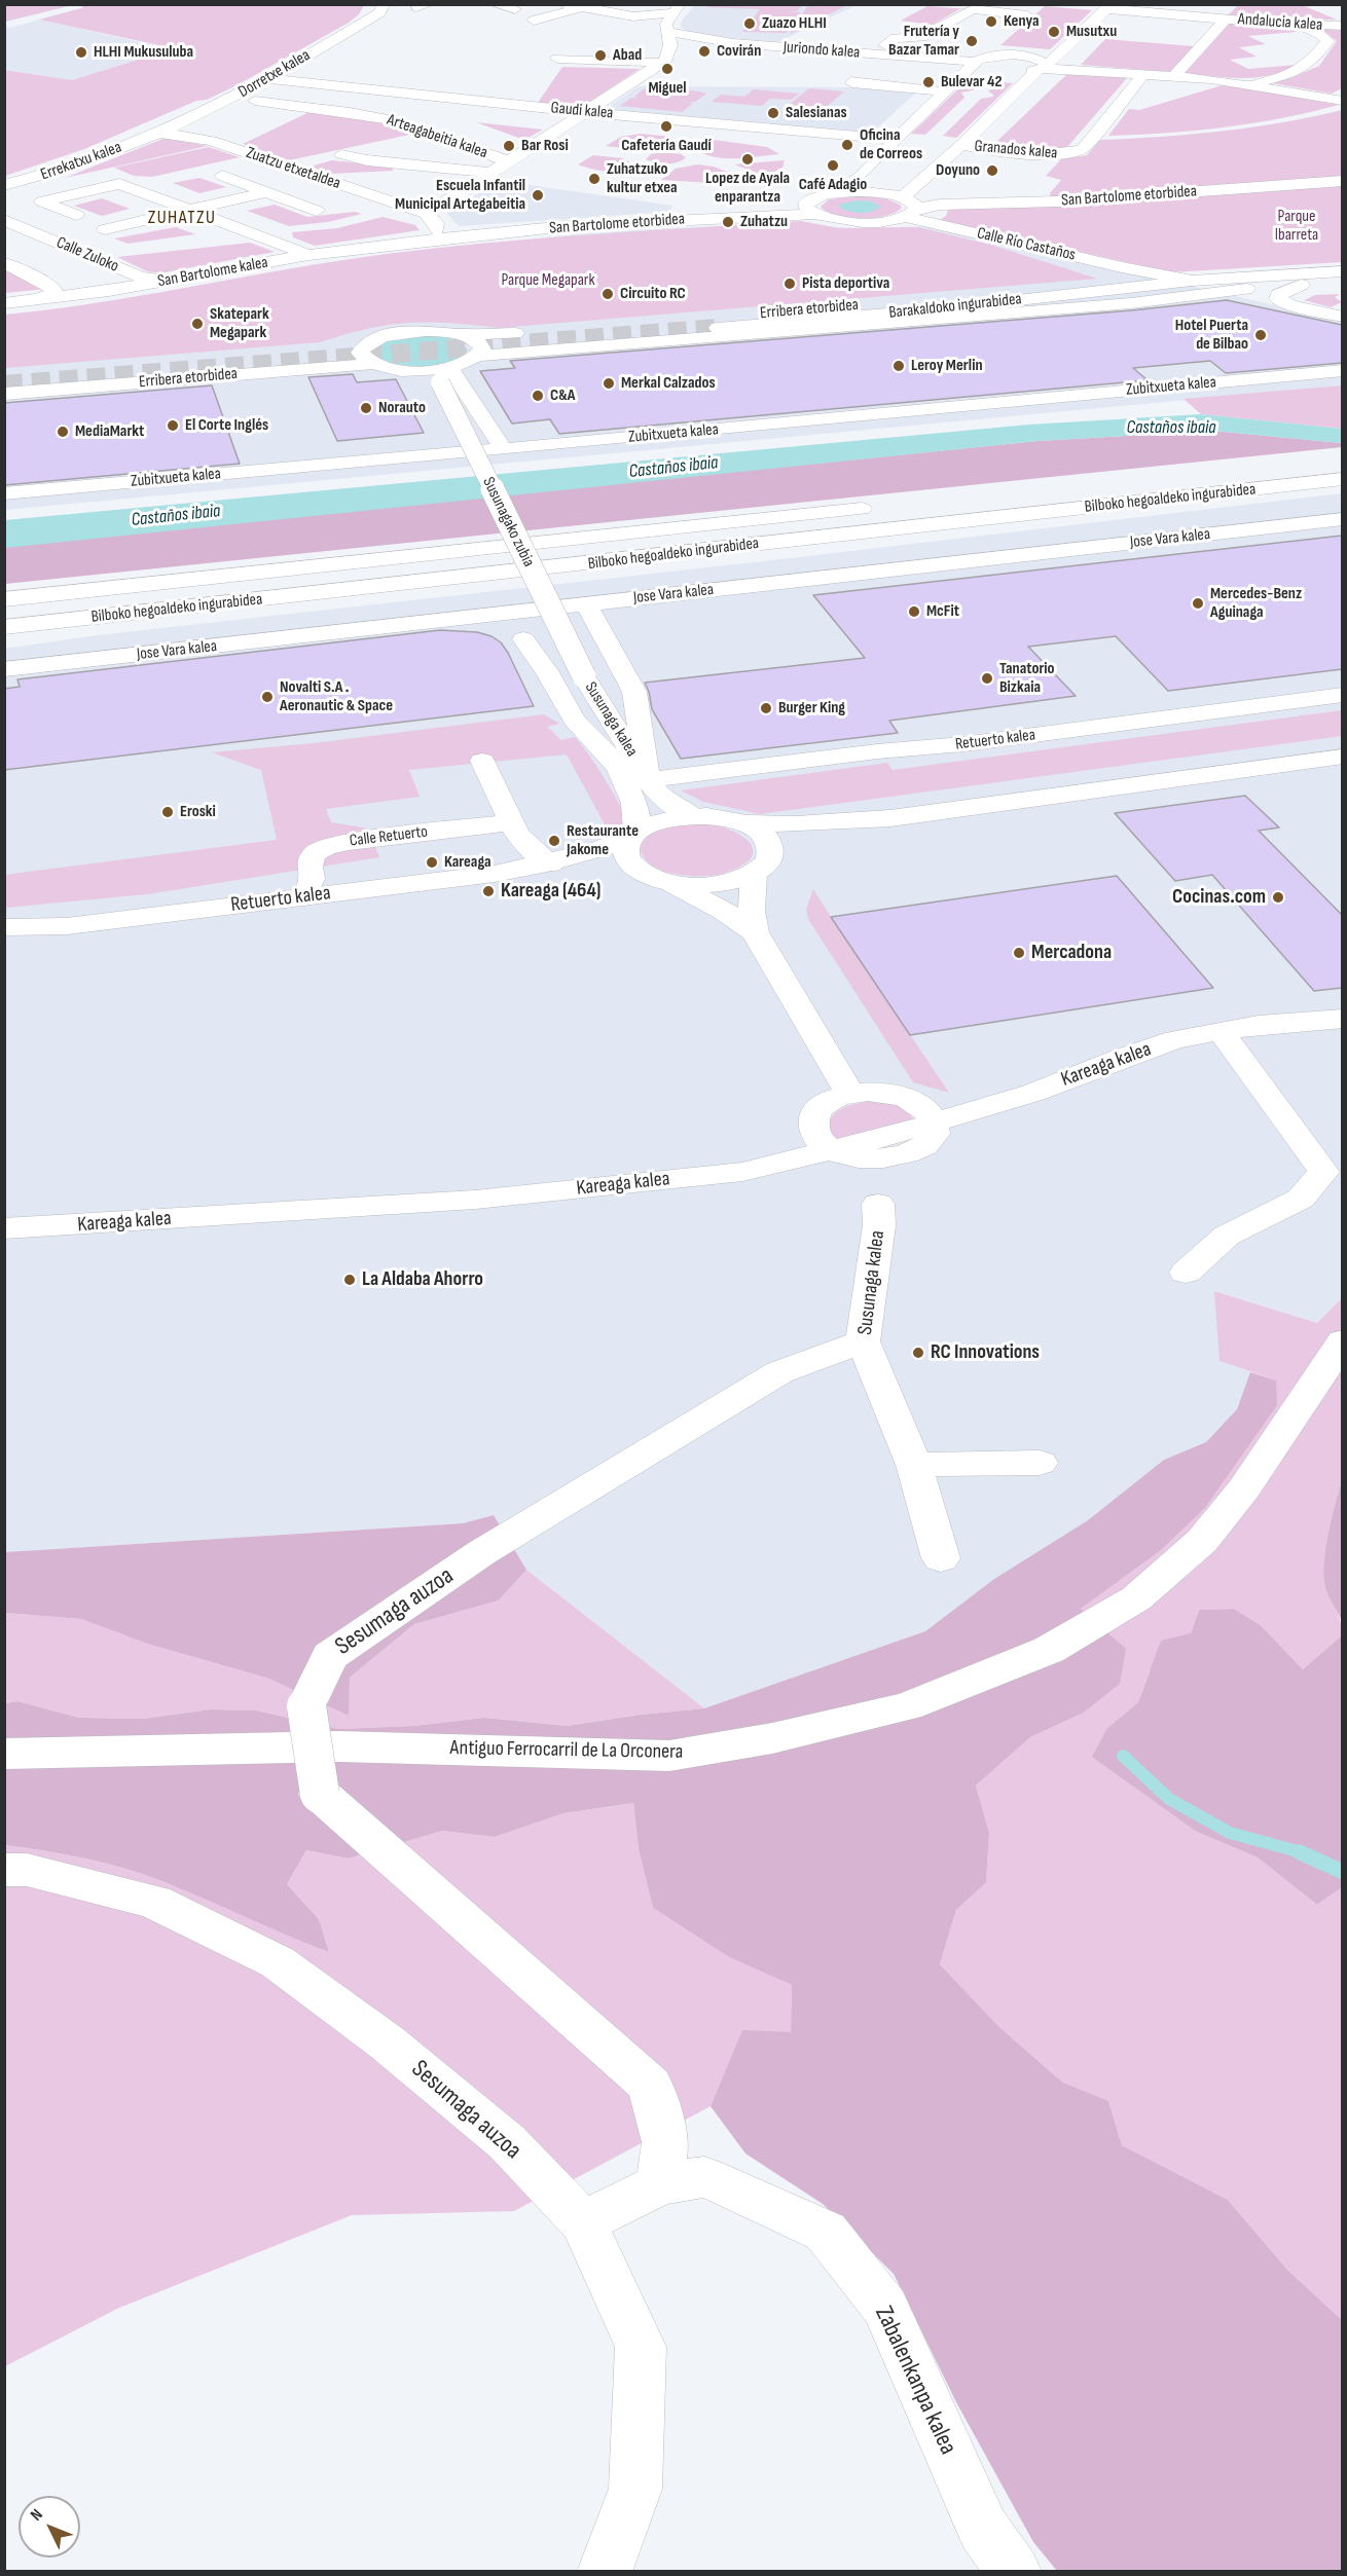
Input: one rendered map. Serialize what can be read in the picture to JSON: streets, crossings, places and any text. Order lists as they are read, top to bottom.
{
  "streets": {
    "main road": [
      "Andalucia kalea",
      "Juriondo kalea",
      "Dorretxe kalea",
      "Gaudi kalea",
      "Arteagabeitia kalea",
      "Granados kalea",
      "Errekatxu kalea",
      "Zuatzu etxetaldea",
      "San Bartolome etorbidea",
      "Calle Río Castaños",
      "Calle Zuloko",
      "San Bartolome kalea",
      "Barakaldoko ingurabidea",
      "Erribera etorbidea",
      "Zubitxueta kalea",
      "Bilboko hegoaldeko ingurabidea",
      "Susunagako zubia",
      "Jose Vara kalea",
      "Susunaga kalea",
      "Retuerto kalea",
      "Calle Retuerto",
      "Kareaga kalea",
      "Sesumaga auzoa",
      "Antiguo Ferrocarril de La Orconera",
      "Zabalenkanpa kalea"
    ]
  },
  "crossings": [
    ["Dorretxe kalea", "Gaudi kalea"],
    ["Dorretxe kalea", "Errekatxu kalea"],
    ["Dorretxe kalea", "Zuatzu etxetaldea"],
    ["Gaudi kalea", "Arteagabeitia kalea"],
    ["Arteagabeitia kalea", "Zuatzu etxetaldea"],
    ["Errekatxu kalea", "Zuatzu etxetaldea"],
    ["San Bartolome etorbidea", "Calle Río Castaños"],
    ["San Bartolome etorbidea", "San Bartolome kalea"],
    ["Calle Río Castaños", "Erribera etorbidea"],
    ["Calle Zuloko", "San Bartolome kalea"],
    ["Barakaldoko ingurabidea", "Erribera etorbidea"],
    ["Erribera etorbidea", "Susunagako zubia"],
    ["Susunagako zubia", "Susunaga kalea"],
    ["Jose Vara kalea", "Susunaga kalea"],
    ["Susunaga kalea", "Retuerto kalea"],
    ["Susunaga kalea", "Sesumaga auzoa"],
    ["Retuerto kalea", "Calle Retuerto"],
    ["Sesumaga auzoa", "Zabalenkanpa kalea"]
  ],
  "districts": ["ZUHATZU"],
  "water": ["Castaños ibaia"],
  "parks": ["Parque Ibarreta", "Parque Megapark"],
  "places": [
    "Kenya",
    "Zuazo HLHI",
    "Musutxu",
    "Frutería y Bazar Tamar",
    "Covirán",
    "HLHI Mukusuluba",
    "Abad",
    "Miguel",
    "Bulevar 42",
    "Salesianas",
    "Cafetería Gaudí",
    "Oficina de Correos",
    "Bar Rosi",
    "Lopez de Ayala enparantza",
    "Café Adagio",
    "Doyuno",
    "Zuhatzuko kultur etxea",
    "Escuela Infantil Municipal Artegabeitia",
    "Zuhatzu",
    "Pista deportiva",
    "Circuito RC",
    "Skatepark Megapark",
    "Hotel Puerta de Bilbao",
    "Leroy Merlin",
    "Merkal Calzados",
    "C&A",
    "Norauto",
    "El Corte Inglés",
    "MediaMarkt",
    "Mercedes-Benz Aguinaga",
    "McFit",
    "Tanatorio Bizkaia",
    "Novalti S.A . Aeronautic & Space",
    "Burger King",
    "Eroski",
    "Restaurante Jakome",
    "Kareaga",
    "Kareaga (464)",
    "Cocinas.com",
    "Mercadona",
    "La Aldaba Ahorro",
    "RC Innovations"
  ],
  "north": "top left"
}
